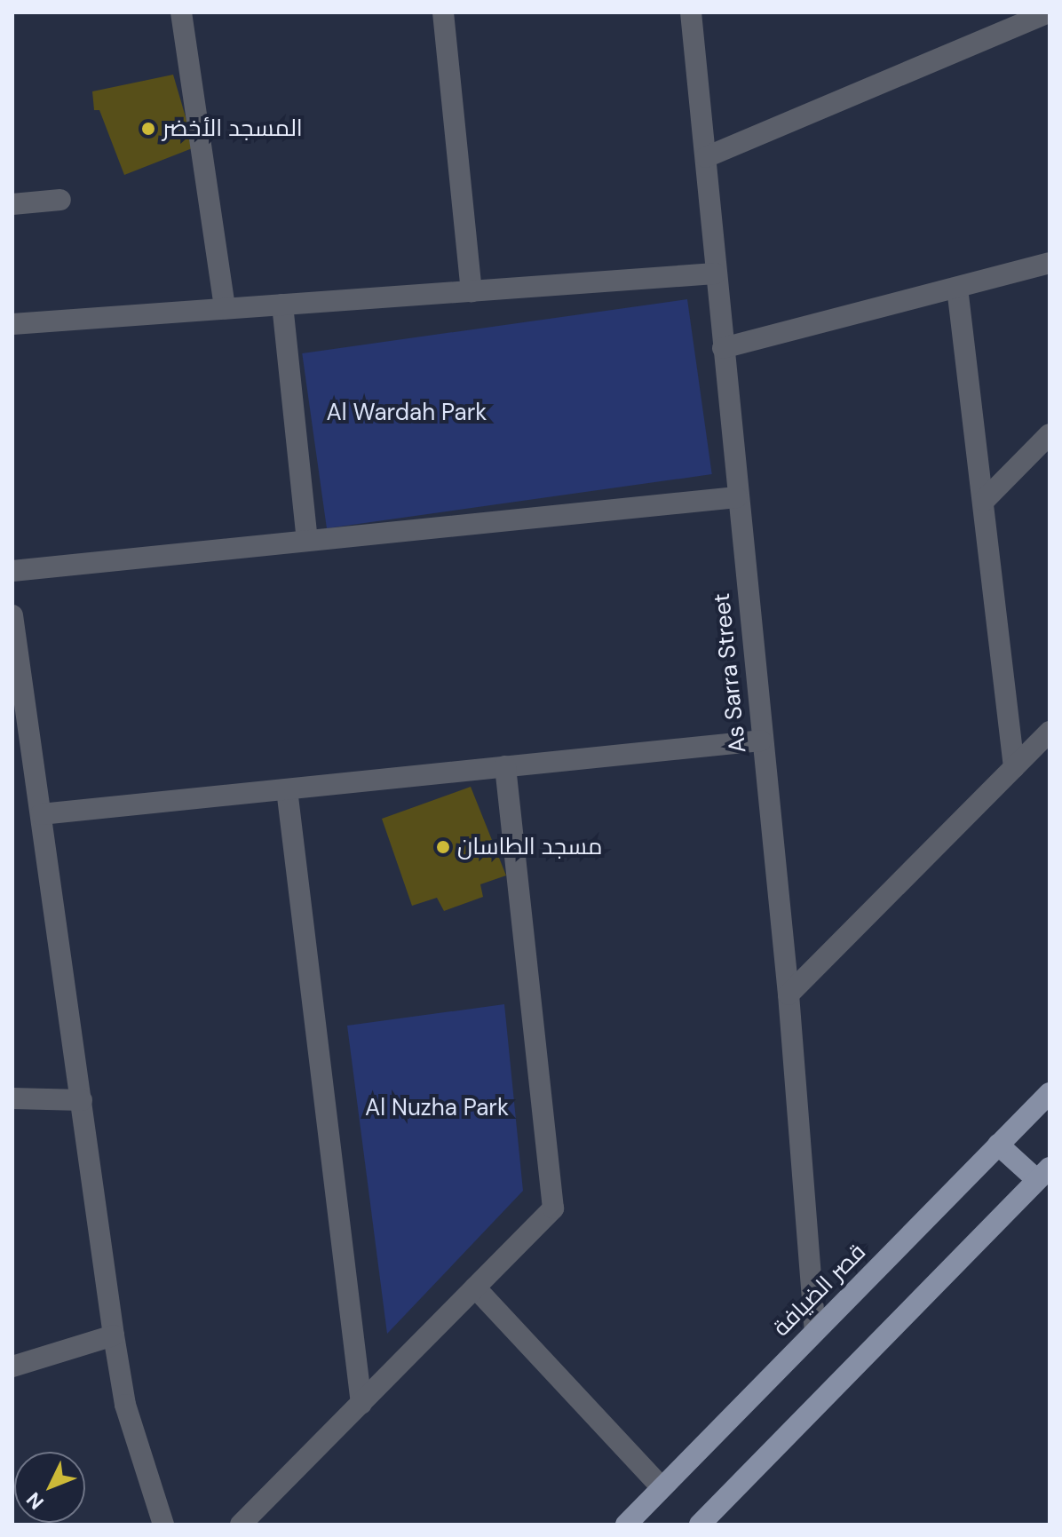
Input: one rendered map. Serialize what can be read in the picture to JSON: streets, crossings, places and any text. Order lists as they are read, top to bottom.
{
  "streets": {
    "main road": ["قصر الضيافة"],
    "street": ["As Sarra Street"]
  },
  "crossings": [
    ["As Sarra Street", "قصر الضيافة"]
  ],
  "parks": ["Al Wardah Park", "Al Nuzha Park"],
  "places": ["المسجد الأخضر", "مسجد الطاسان"],
  "north": "bottom left"
}
